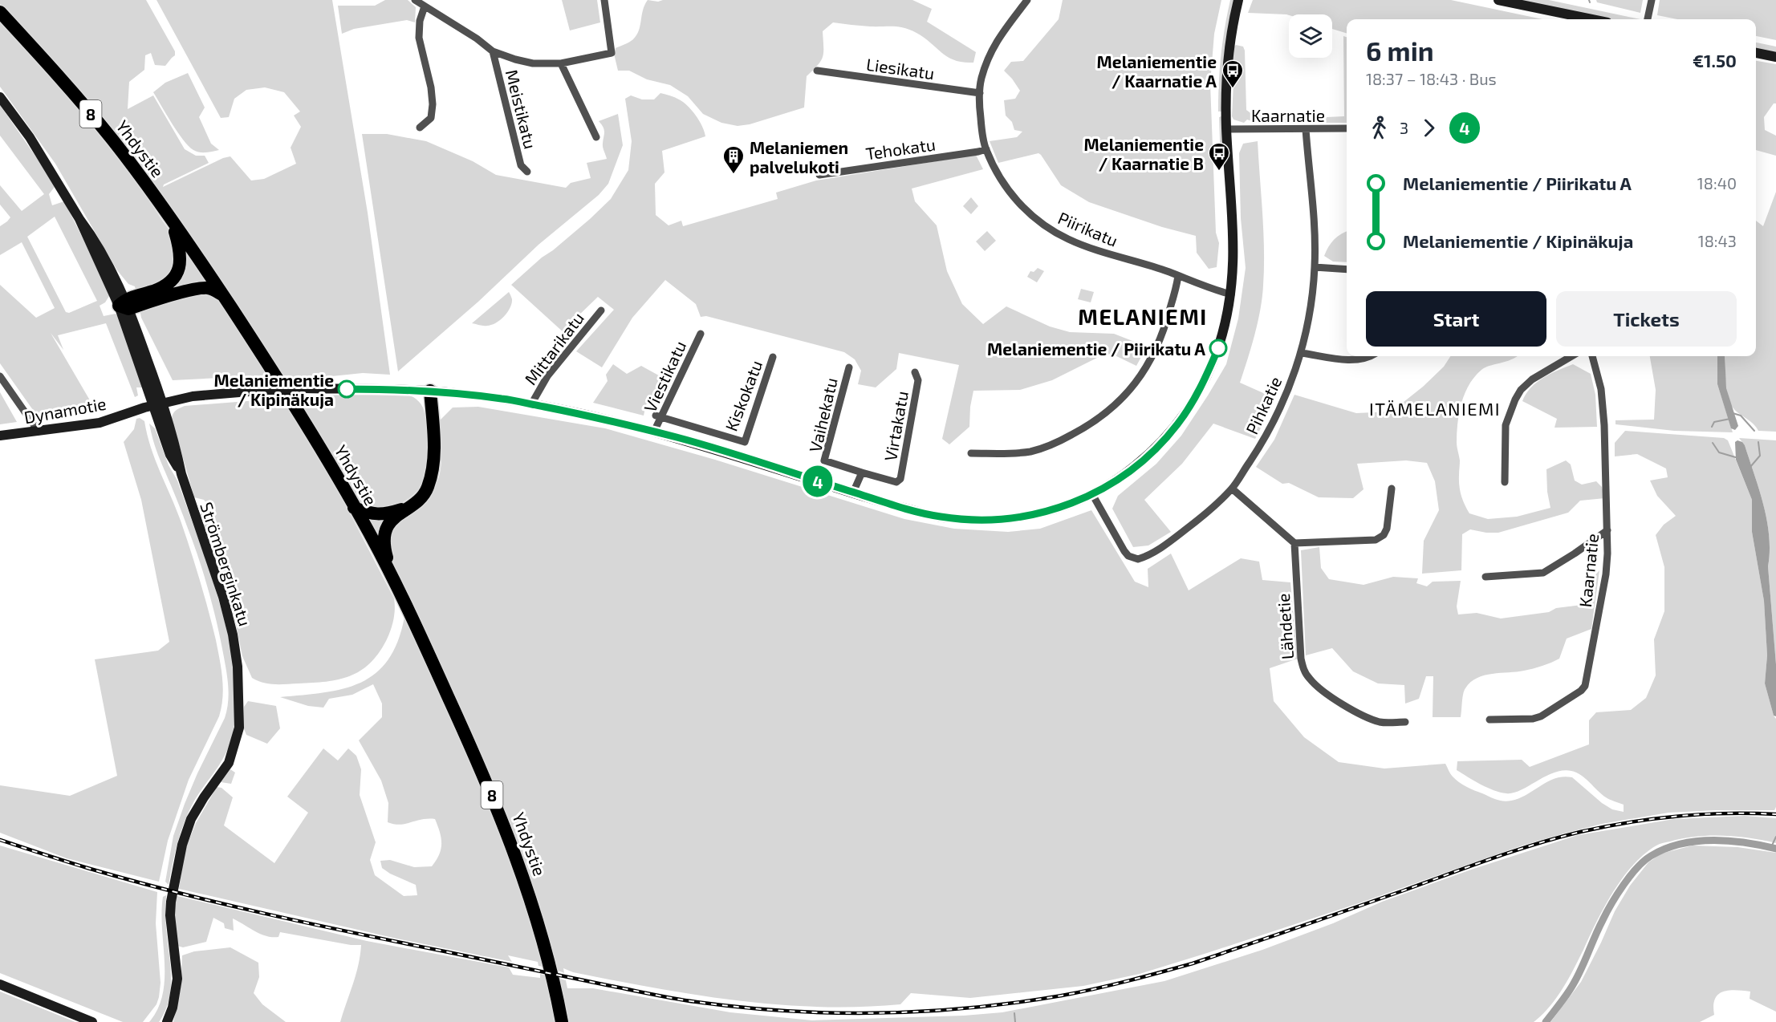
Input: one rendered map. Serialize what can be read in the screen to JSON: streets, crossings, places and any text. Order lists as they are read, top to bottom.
{
  "streets": {
    "highway": ["8", "Yhdystie"],
    "main road": ["Dynamotie", "Strömberginkatu"],
    "street": [
      "Liesikatu",
      "Meistikatu",
      "Kaarnatie",
      "Tehokatu",
      "Piirikatu",
      "Mittarikatu",
      "Viestikatu",
      "Kiskokatu",
      "Pihkatie",
      "Vaihekatu",
      "Virtakatu",
      "Lähdetie"
    ]
  },
  "crossings": [
    ["Liesikatu", "Piirikatu"],
    ["Kaarnatie", "Pihkatie"],
    ["Kaarnatie", "Dynamotie"],
    ["Tehokatu", "Piirikatu"],
    ["Piirikatu", "Dynamotie"],
    ["Mittarikatu", "Dynamotie"],
    ["Viestikatu", "Kiskokatu"],
    ["Viestikatu", "Dynamotie"],
    ["Pihkatie", "Dynamotie"],
    ["Dynamotie", "Virtakatu"],
    ["Dynamotie", "Strömberginkatu"],
    ["Vaihekatu", "Virtakatu"]
  ],
  "districts": ["MELANIEMI", "ITÄMELANIEMI"],
  "places": {
    "bus stop": ["Melaniementie / Kaarnatie A", "Melaniementie / Kaarnatie B"],
    "building": ["Melaniemen palvelukoti"],
    "other": ["Melaniementie / Piirikatu A", "Melaniementie / Kipinäkuja"]
  },
  "lines": ["bus line 4"],
  "page": {
    "on_map": "4",
    "heading": ["6 min", "18:37 – 18:43 · Bus", "€1.50"],
    "legs": ["3", "4"],
    "list": [
      {
        "name": "Melaniementie / Piirikatu A",
        "value": "18:40"
      },
      {
        "name": "Melaniementie / Kipinäkuja",
        "value": "18:43"
      }
    ],
    "buttons": ["Start", "Tickets"]
  }
}
